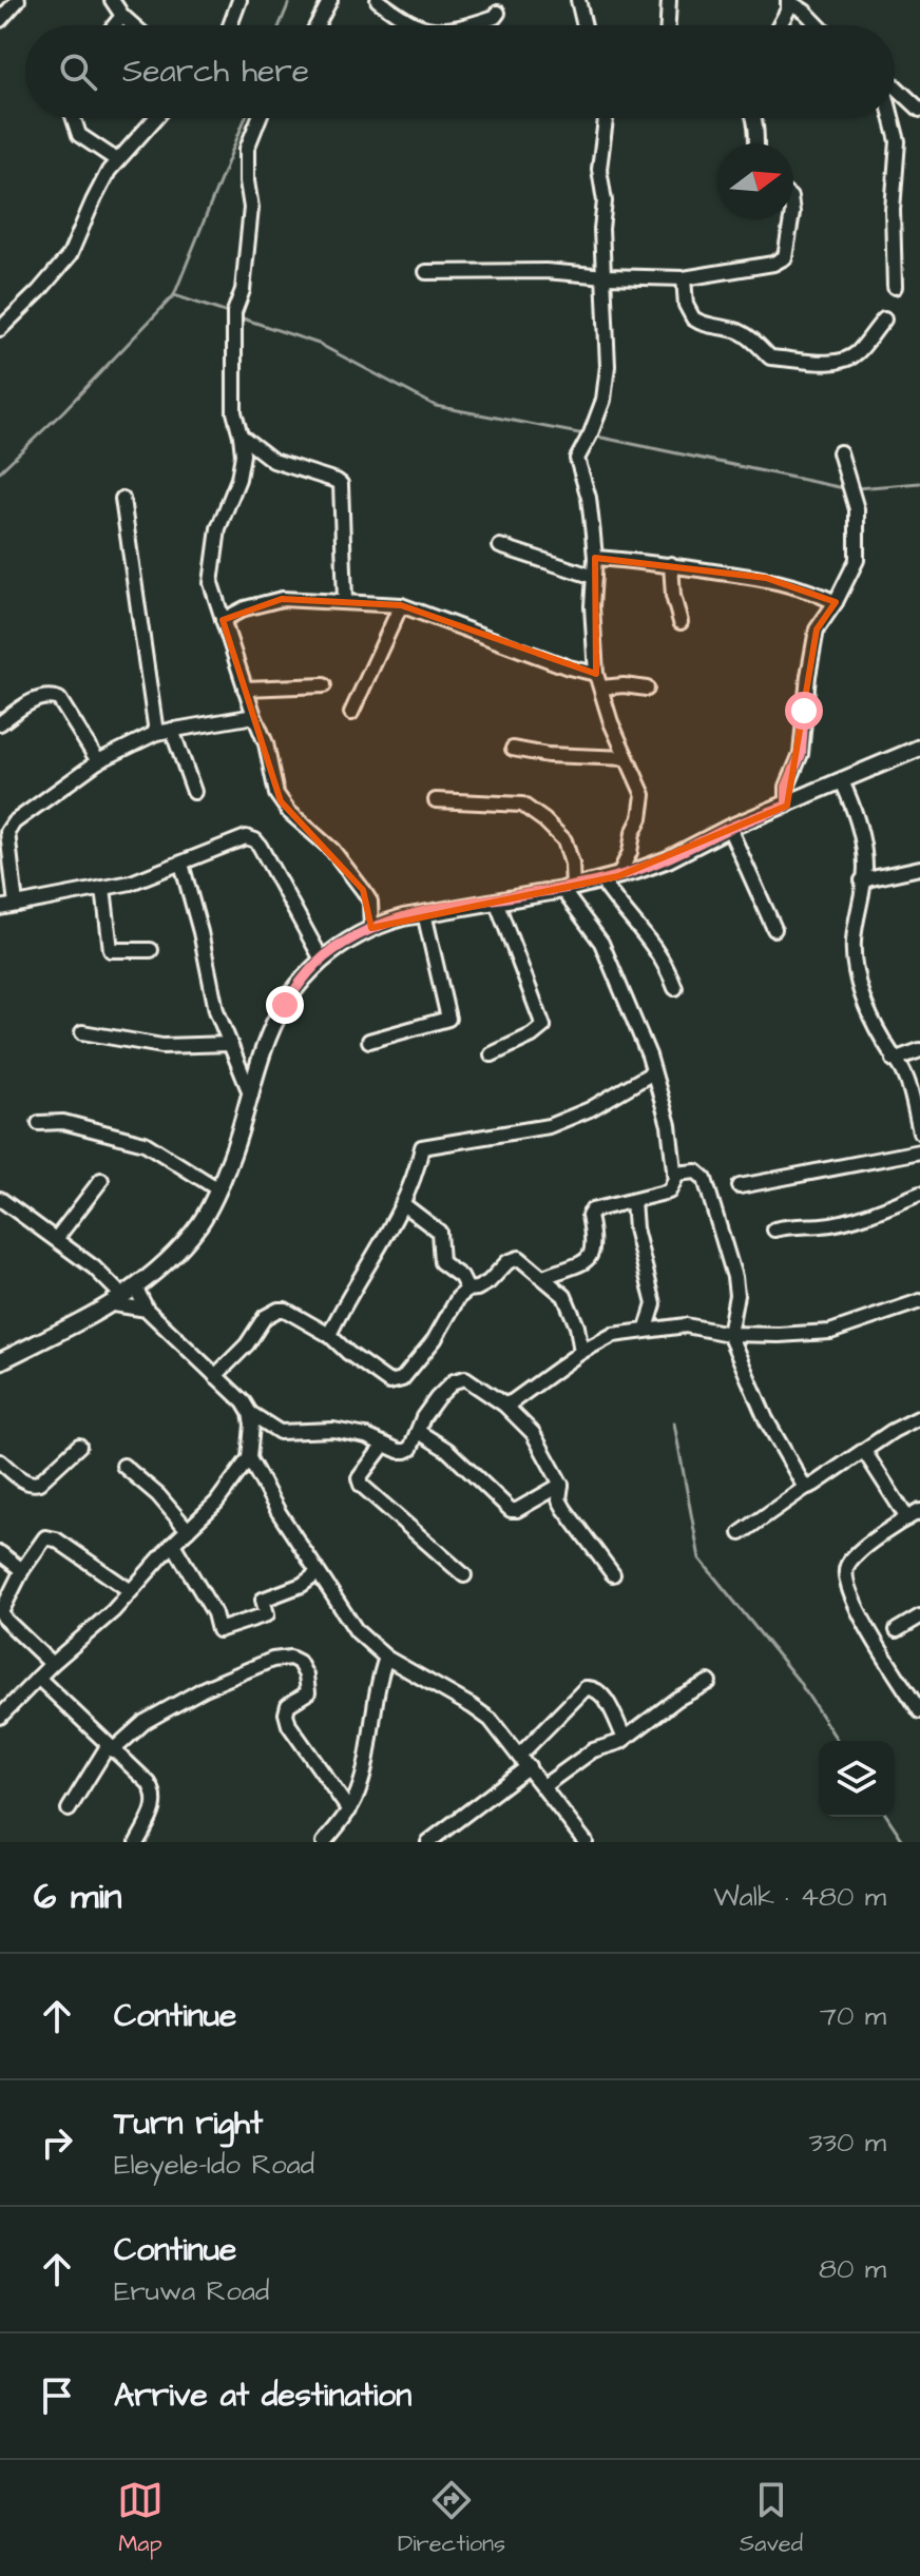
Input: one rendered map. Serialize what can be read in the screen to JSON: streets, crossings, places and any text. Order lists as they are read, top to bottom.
{
  "north": "right",
  "page": {
    "search": "Search here",
    "heading": ["6 min", "Walk · 480 m"],
    "list": [
      ["Continue", "70 m"],
      ["Turn right", "Eleyele-Ido Road", "330 m"],
      ["Continue", "Eruwa Road", "80 m"],
      "Arrive at destination"
    ],
    "nav": ["Map", "Directions", "Saved"]
  }
}
